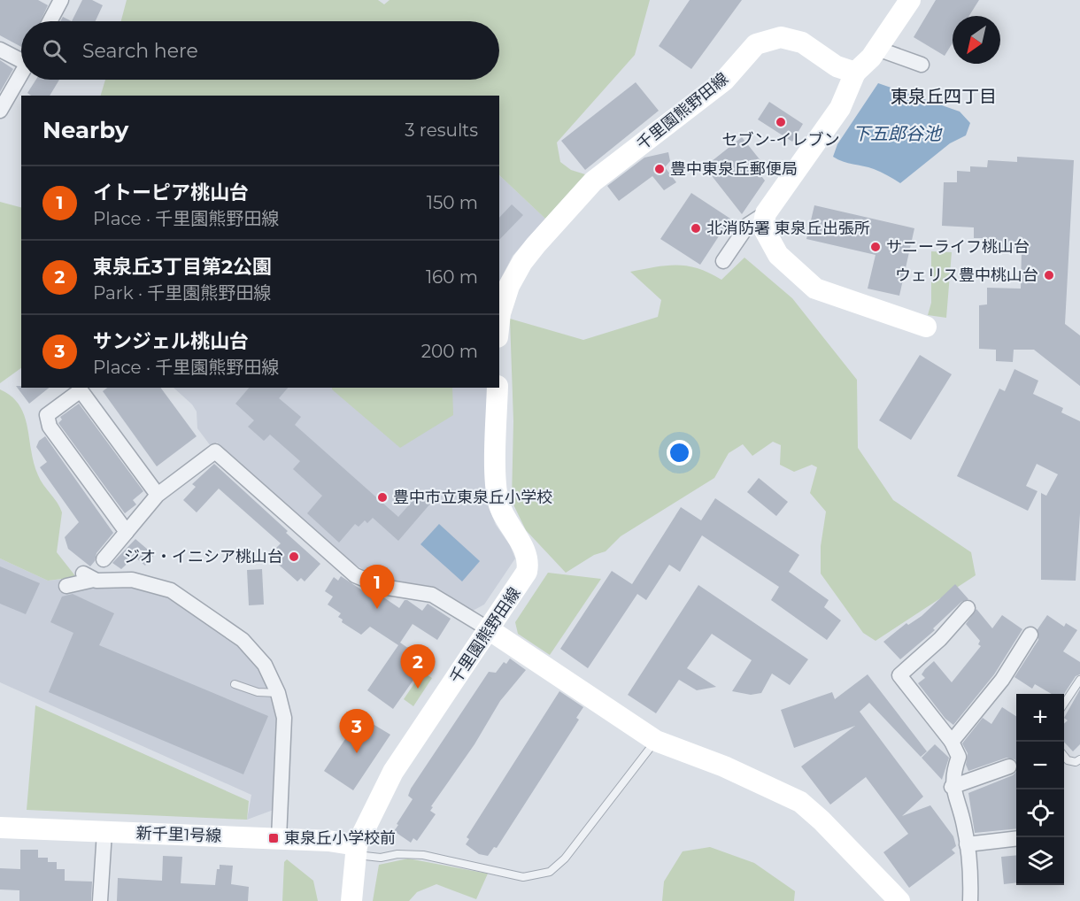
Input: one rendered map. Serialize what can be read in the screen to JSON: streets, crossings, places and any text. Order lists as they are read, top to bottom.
{
  "streets": {
    "street": ["千里園熊野田線", "新千里1号線"]
  },
  "crossings": [
    ["千里園熊野田線", "新千里1号線"]
  ],
  "districts": ["東泉丘四丁目"],
  "water": ["下五郎谷池"],
  "places": {
    "other": [
      "セブン-イレブン",
      "豊中東泉丘郵便局",
      "北消防署 東泉丘出張所",
      "サニーライフ桃山台",
      "ウェリス豊中桃山台",
      "豊中市立東泉丘小学校",
      "ジオ・イニシア桃山台"
    ],
    "transit": ["東泉丘小学校前"]
  },
  "north": "bottom left",
  "page": {
    "search": "Search here",
    "heading": ["Nearby", "3 results"],
    "list": [
      {
        "mark": "1",
        "name": "イトーピア桃山台",
        "note": "Place · 千里園熊野田線",
        "value": "150 m"
      },
      {
        "mark": "2",
        "name": "東泉丘3丁目第2公園",
        "note": "Park · 千里園熊野田線",
        "value": "160 m"
      },
      {
        "mark": "3",
        "name": "サンジェル桃山台",
        "note": "Place · 千里園熊野田線",
        "value": "200 m"
      }
    ],
    "pins": ["1", "2", "3"],
    "map_buttons": ["+", "−"]
  }
}
